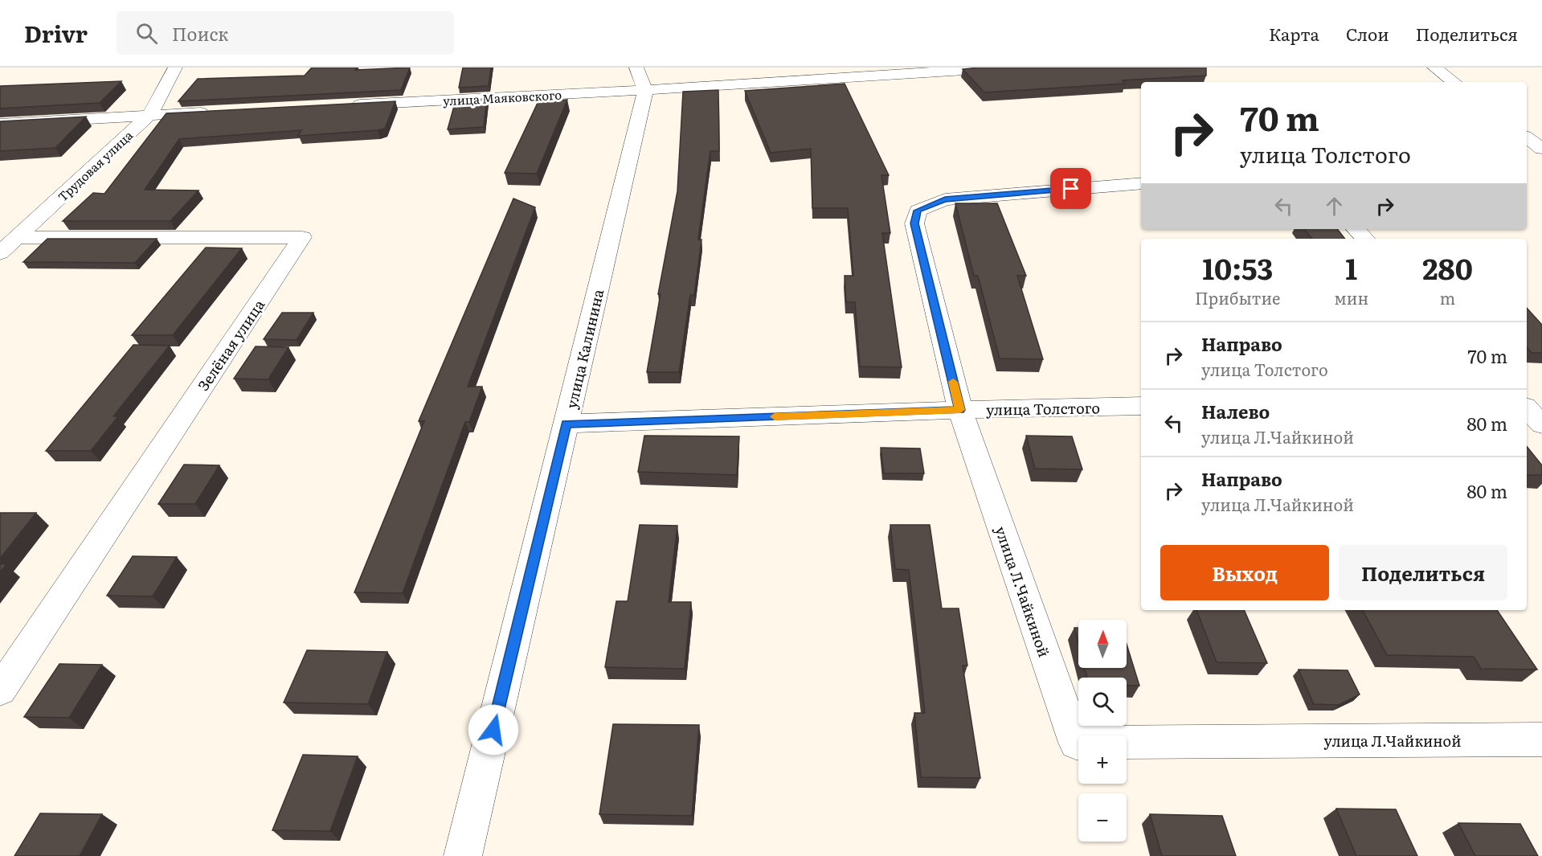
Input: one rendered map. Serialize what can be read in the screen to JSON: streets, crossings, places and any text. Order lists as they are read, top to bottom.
{
  "streets": {
    "street": [
      "улица Маяковского",
      "Трудовая улица",
      "Зелёная улица",
      "улица Калинина",
      "улица Толстого",
      "улица Л.Чайкиной"
    ]
  },
  "crossings": [
    ["улица Маяковского", "улица Калинина"],
    ["Трудовая улица", "Зелёная улица"],
    ["улица Калинина", "улица Толстого"],
    ["улица Толстого", "улица Л.Чайкиной"]
  ],
  "north": "top",
  "page": {
    "header": "Drivr",
    "search": "Поиск",
    "nav": ["Карта", "Слои", "Поделиться"],
    "turn": ["70 m", "улица Толстого"],
    "eta": [
      "10:53",
      "Прибытие",
      "1",
      "мин",
      "280",
      "m"
    ],
    "list": [
      {
        "name": "Направо",
        "note": "улица Толстого",
        "value": "70 m"
      },
      {
        "name": "Налево",
        "note": "улица Л.Чайкиной",
        "value": "80 m"
      },
      {
        "name": "Направо",
        "note": "улица Л.Чайкиной",
        "value": "80 m"
      }
    ],
    "buttons": ["Выход", "Поделиться"],
    "map_buttons": ["+", "−"]
  }
}
